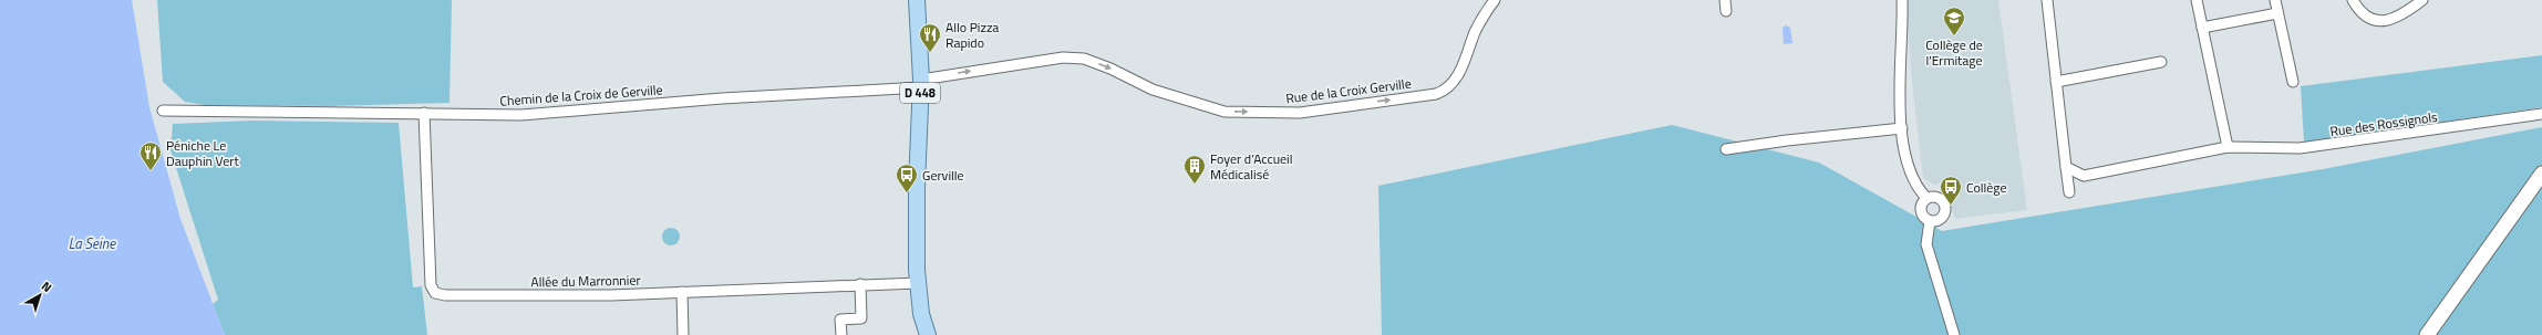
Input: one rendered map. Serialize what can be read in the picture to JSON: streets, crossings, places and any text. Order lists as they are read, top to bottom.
{
  "streets": {
    "main road": ["D 448"],
    "street": [
      "Rue de la Croix Gerville",
      "Chemin de la Croix de Gerville",
      "Rue des Rossignols",
      "Allée du Marronnier"
    ]
  },
  "crossings": [
    ["Rue de la Croix Gerville", "D 448"],
    ["Rue de la Croix Gerville", "Chemin de la Croix de Gerville"],
    ["D 448", "Chemin de la Croix de Gerville"],
    ["D 448", "Allée du Marronnier"],
    ["Chemin de la Croix de Gerville", "Allée du Marronnier"]
  ],
  "one_way": ["Rue de la Croix Gerville"],
  "water": ["La Seine"],
  "places": {
    "school or university": ["Collège de l'Ermitage"],
    "restaurant": ["Allo Pizza Rapido", "Péniche Le Dauphin Vert"],
    "building": ["Foyer d’Accueil Médicalisé"],
    "bus stop": ["Gerville", "Collège"]
  },
  "north": "top right"
}
